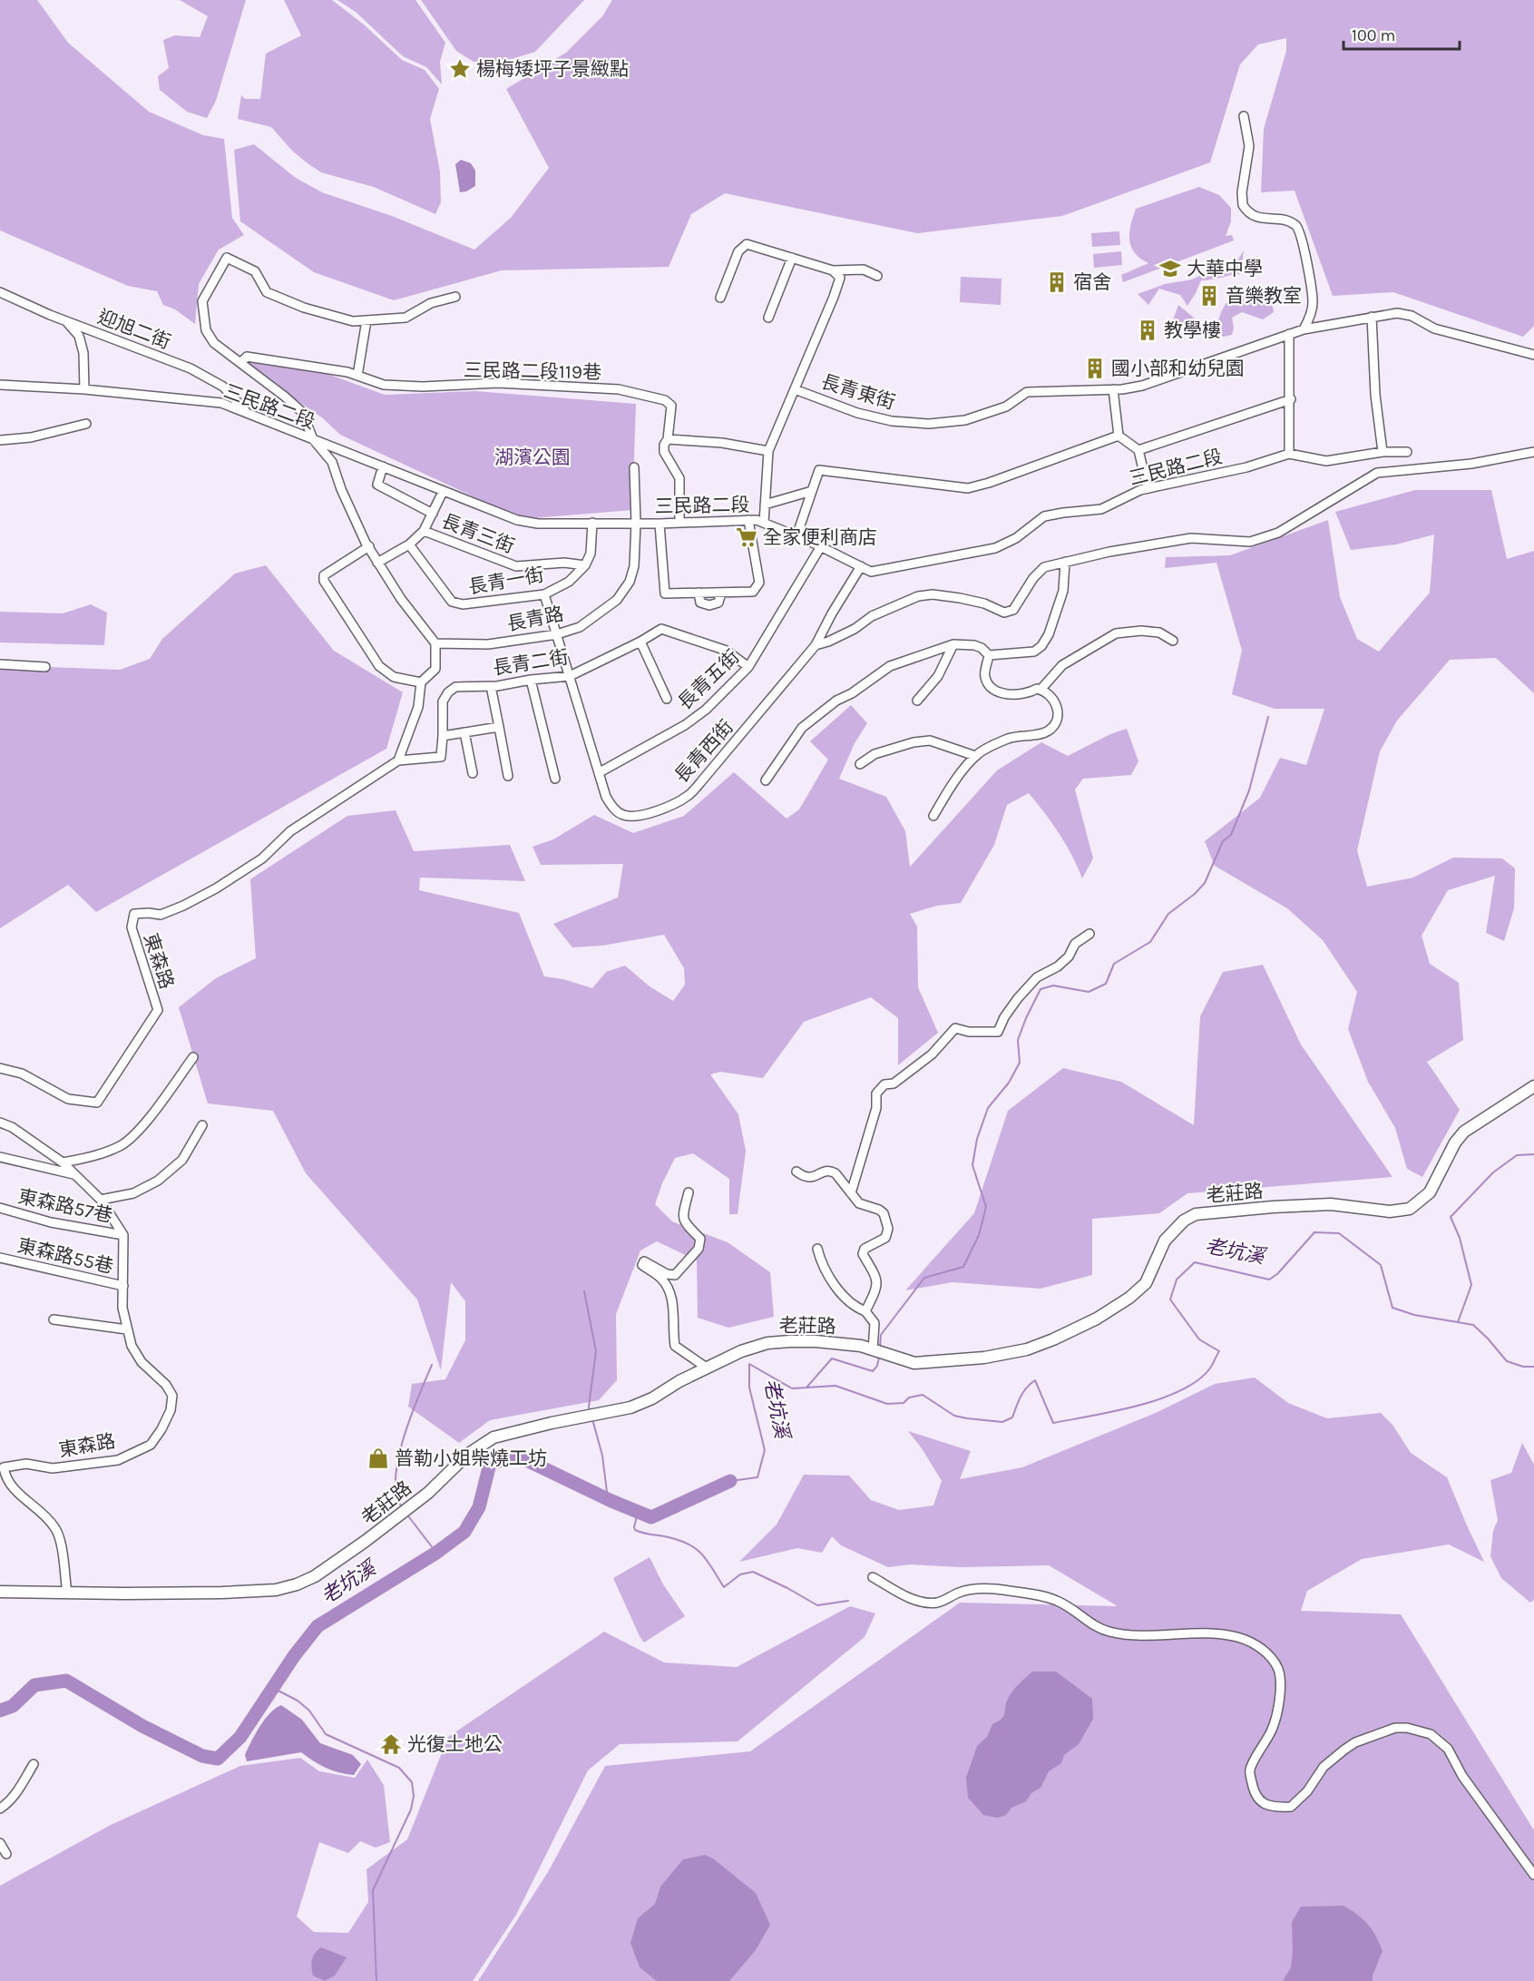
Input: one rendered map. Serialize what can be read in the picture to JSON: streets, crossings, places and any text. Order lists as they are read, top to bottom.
{
  "streets": {
    "street": [
      "迎旭二街",
      "三民路二段119巷",
      "長青東街",
      "三民路二段",
      "長青三街",
      "長青一街",
      "長青路",
      "長青二街",
      "長青五街",
      "長青西街",
      "東森路",
      "老莊路",
      "東森路57巷",
      "東森路55巷"
    ]
  },
  "crossings": [
    ["迎旭二街", "三民路二段"],
    ["三民路二段119巷", "三民路二段"],
    ["長青東街", "三民路二段"],
    ["三民路二段", "長青路"],
    ["三民路二段", "長青五街"],
    ["三民路二段", "長青西街"],
    ["長青三街", "長青一街"],
    ["長青一街", "長青西街"],
    ["長青路", "長青西街"],
    ["長青二街", "長青五街"],
    ["長青二街", "長青西街"],
    ["長青五街", "長青西街"],
    ["東森路", "老莊路"],
    ["東森路", "東森路57巷"],
    ["東森路", "東森路55巷"]
  ],
  "water": ["老坑溪"],
  "parks": ["湖濱公園"],
  "places": {
    "place": ["楊梅矮坪子景緻點"],
    "school or university": ["大華中學"],
    "building": [
      "宿舍",
      "音樂教室",
      "教學樓",
      "國小部和幼兒園"
    ],
    "supermarket": ["全家便利商店"],
    "shop": ["普勒小姐柴燒工坊"],
    "temple": ["光復土地公"]
  },
  "scale_bar": "100 m"
}
